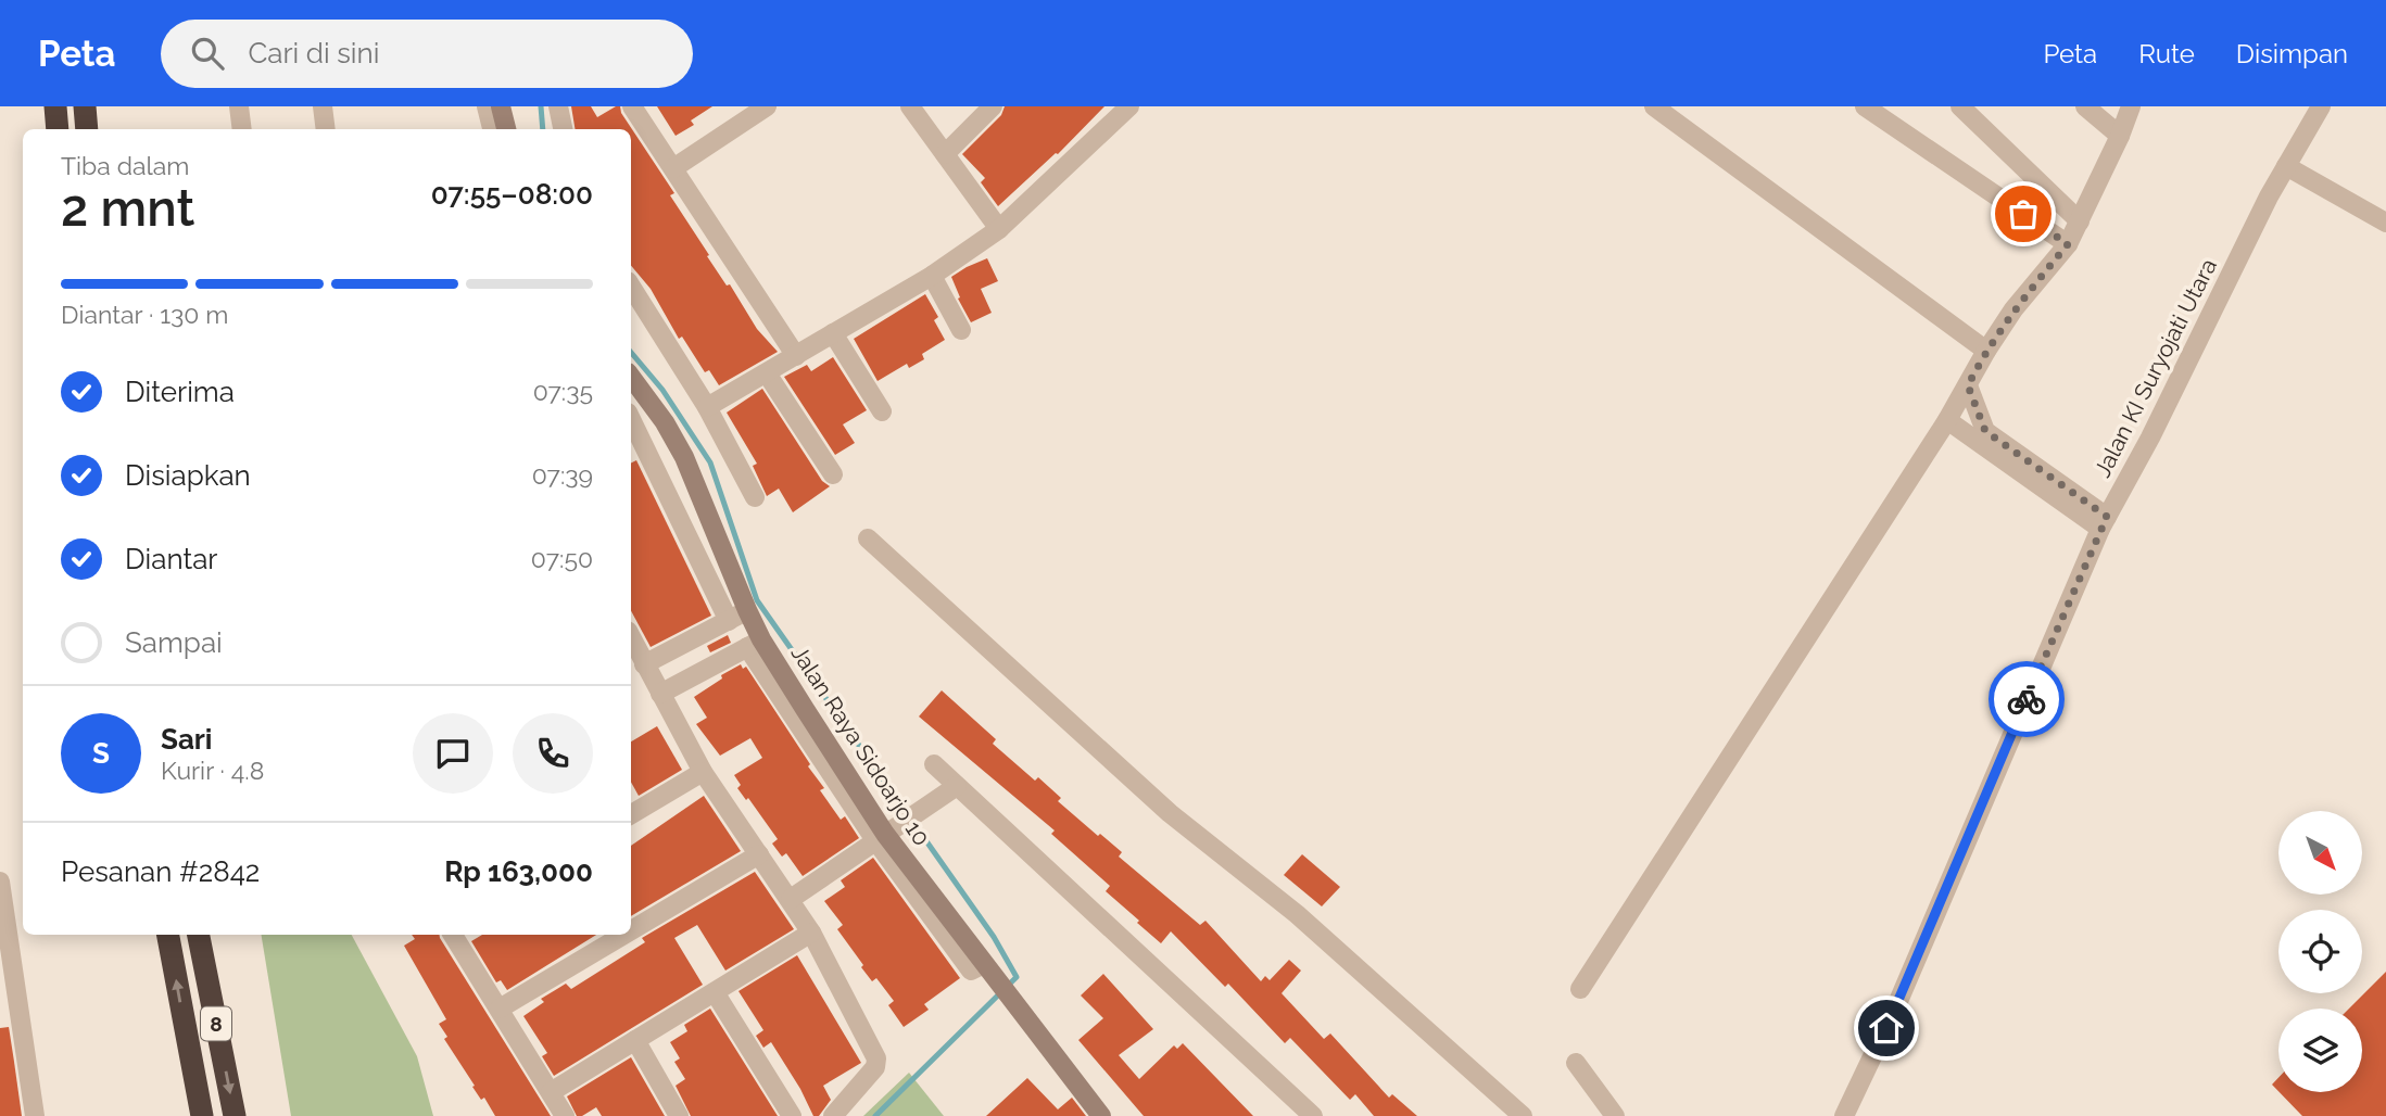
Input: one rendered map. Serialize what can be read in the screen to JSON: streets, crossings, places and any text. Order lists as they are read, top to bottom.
{
  "streets": {
    "highway": ["8"],
    "street": ["Jalan KI Suryojati Utara", "Jalan Raya Sidoarjo 10"]
  },
  "north": "bottom right",
  "page": {
    "header": "Peta",
    "search": "Cari di sini",
    "nav": ["Peta", "Rute", "Disimpan"],
    "heading": ["2 mnt", "Tiba dalam", "07:55–08:00"],
    "panel": [
      "Sari",
      "Kurir · 4.8",
      "Pesanan #2842",
      "Rp 163,000"
    ],
    "bar": "Diantar · 130 m",
    "list": [
      ["Diterima", "07:35"],
      ["Disiapkan", "07:39"],
      ["Diantar", "07:50"],
      "Sampai"
    ],
    "round": "S"
  }
}
